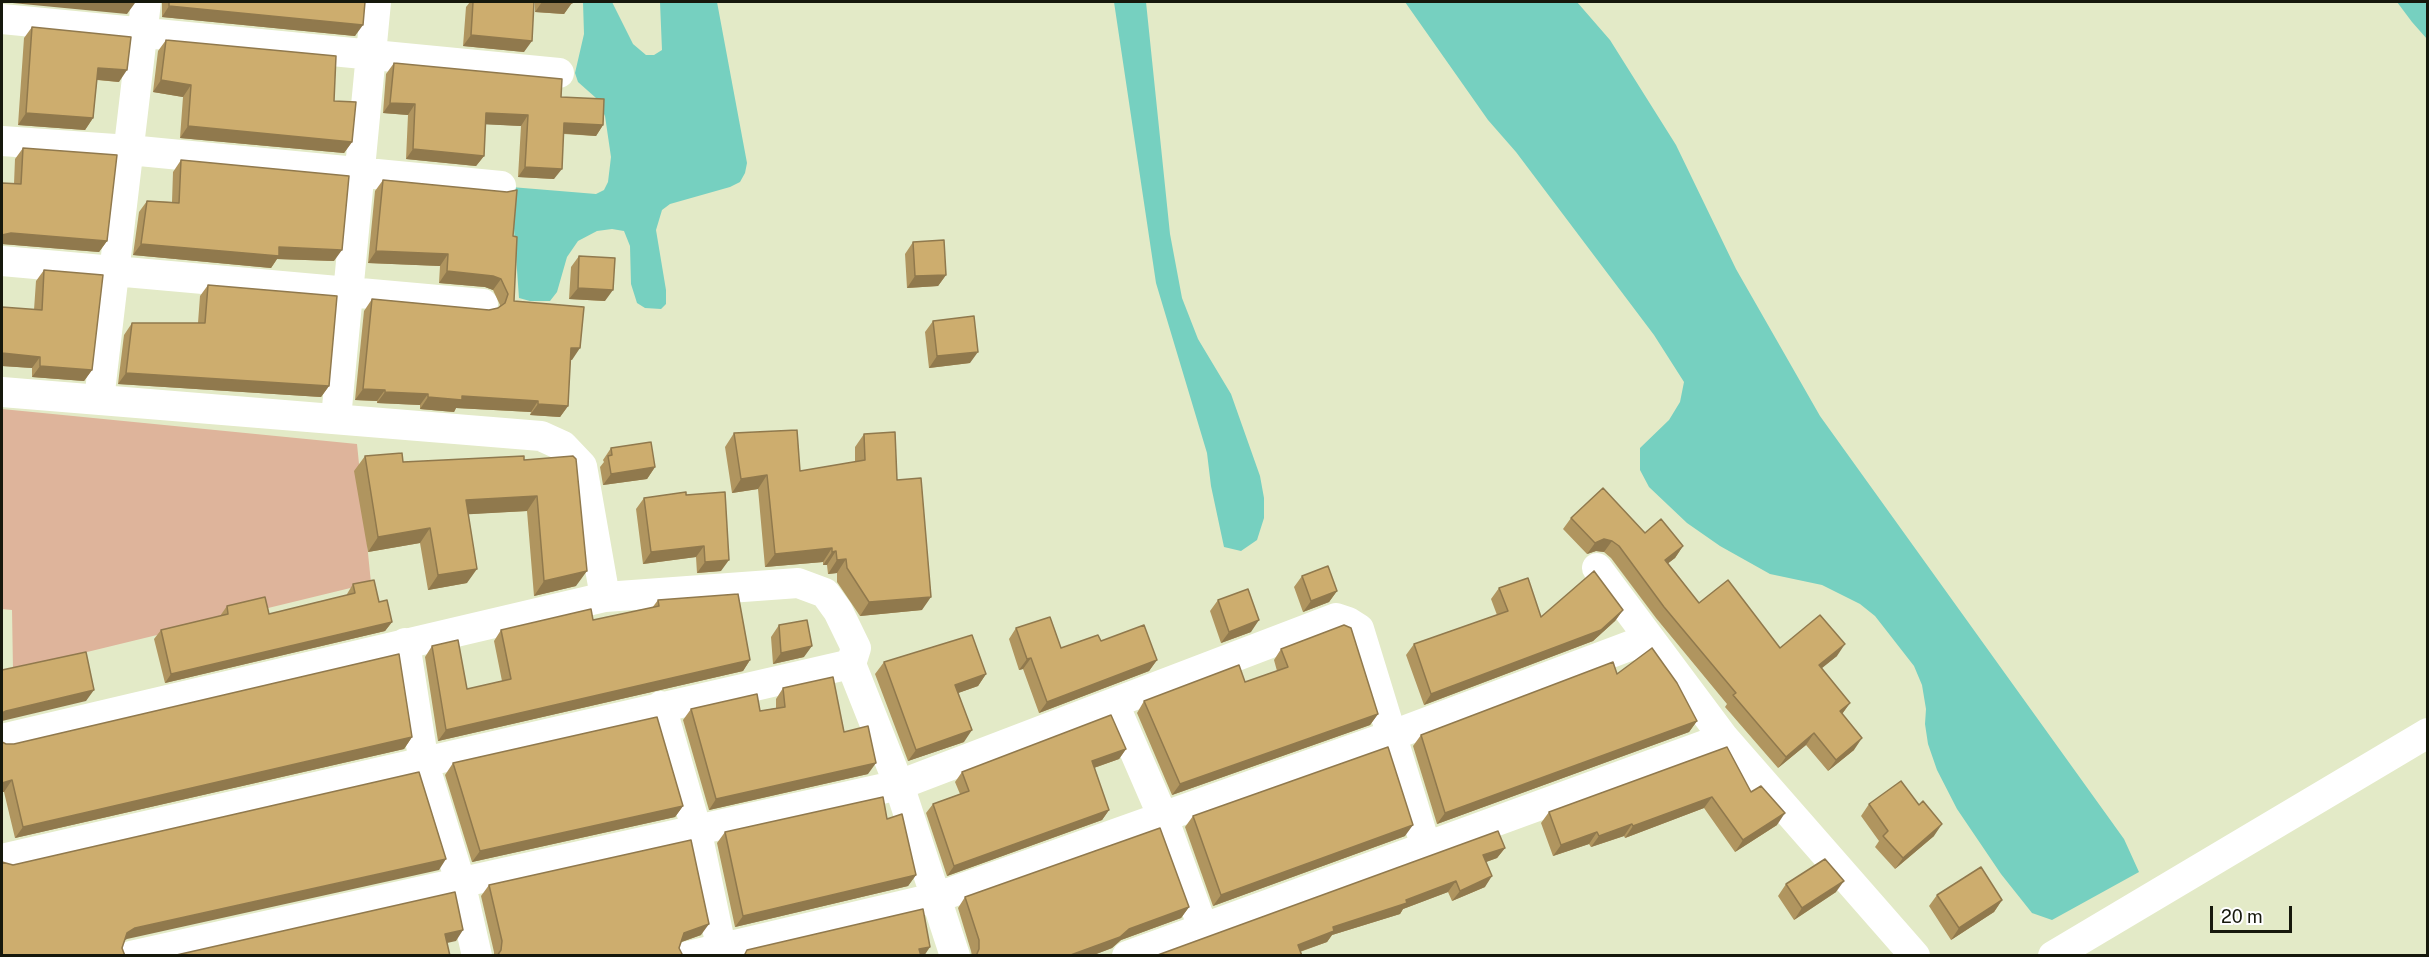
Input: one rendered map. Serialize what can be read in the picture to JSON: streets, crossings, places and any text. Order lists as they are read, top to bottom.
{
  "scale_bar": "20 m"
}
